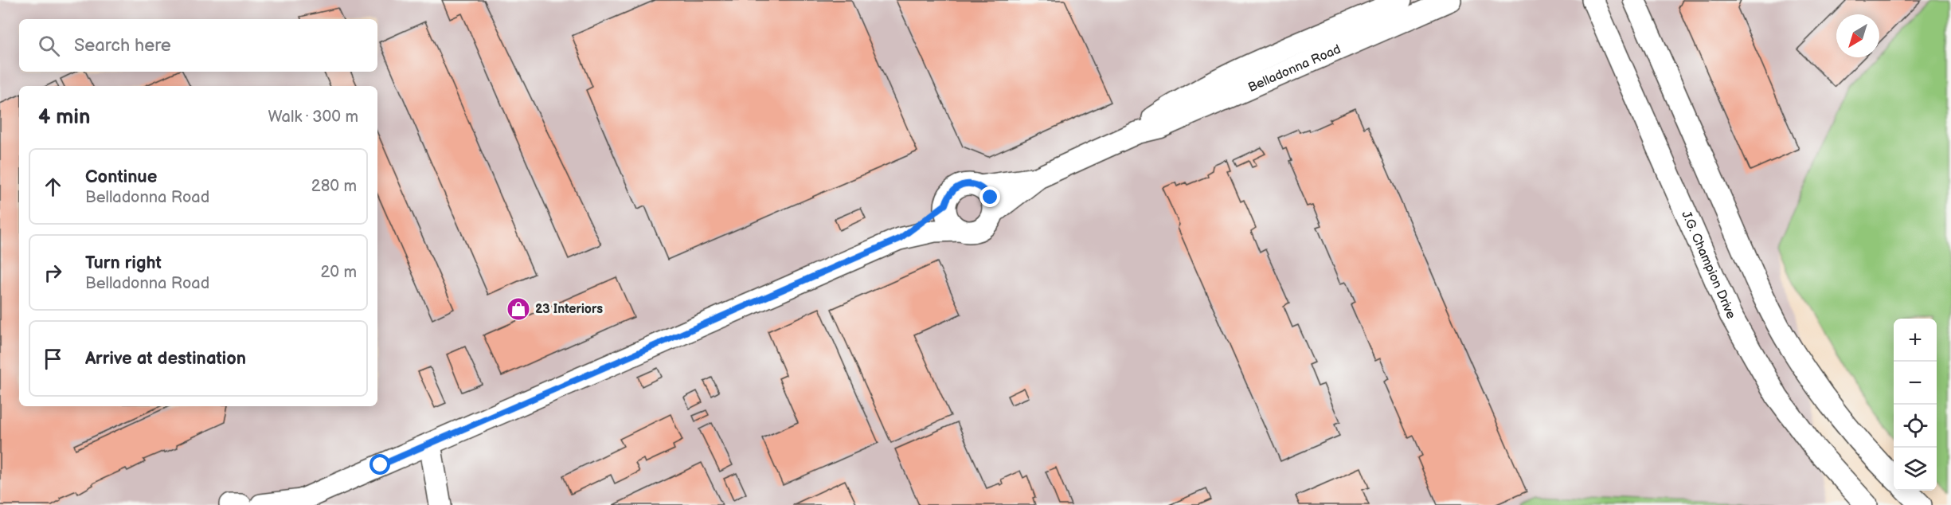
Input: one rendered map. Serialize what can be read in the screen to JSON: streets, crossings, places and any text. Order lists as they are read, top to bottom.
{
  "streets": {
    "street": ["Belladonna Road", "J.G. Champion Drive"]
  },
  "places": {
    "shop": ["23 Interiors"]
  },
  "north": "bottom left",
  "page": {
    "search": "Search here",
    "heading": ["4 min", "Walk · 300 m"],
    "list": [
      ["Continue", "Belladonna Road", "280 m"],
      ["Turn right", "Belladonna Road", "20 m"],
      "Arrive at destination"
    ],
    "map_buttons": ["+", "−"]
  }
}
